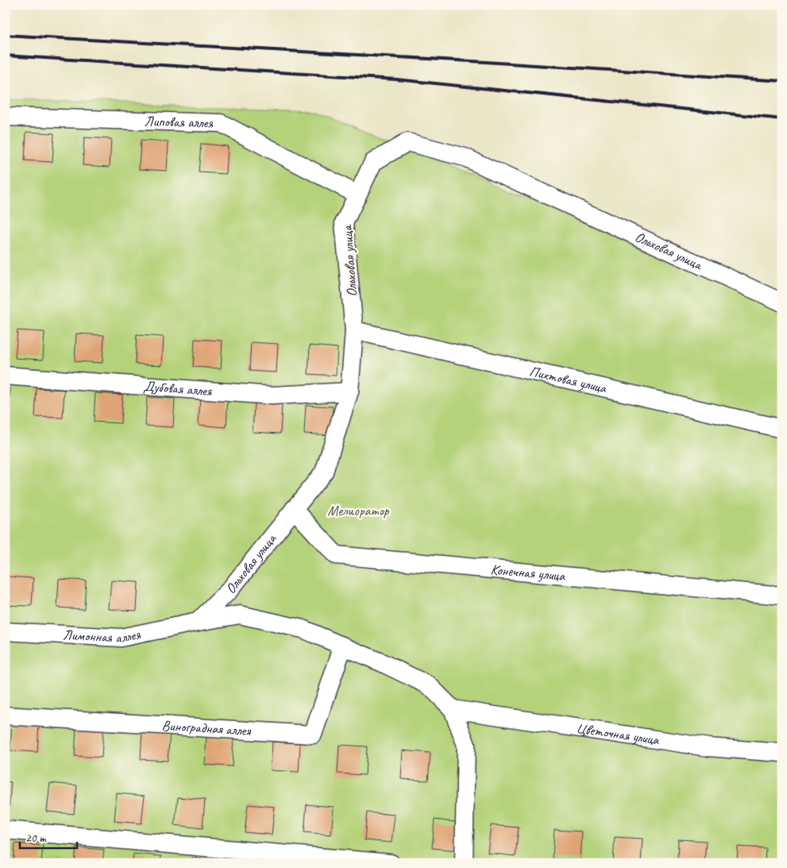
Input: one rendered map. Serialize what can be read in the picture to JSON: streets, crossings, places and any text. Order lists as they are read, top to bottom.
{
  "streets": {
    "street": [
      "Липовая аллея",
      "Ольховая улица",
      "Пихтовая улица",
      "Дубовая аллея",
      "Конечная улица",
      "Лимонная аллея",
      "Виноградная аллея",
      "Цветочная улица"
    ]
  },
  "crossings": [
    ["Липовая аллея", "Ольховая улица"],
    ["Ольховая улица", "Пихтовая улица"],
    ["Ольховая улица", "Дубовая аллея"],
    ["Ольховая улица", "Конечная улица"],
    ["Ольховая улица", "Лимонная аллея"],
    ["Лимонная аллея", "Виноградная аллея"],
    ["Лимонная аллея", "Цветочная улица"]
  ],
  "parks": ["Мелиоратор"],
  "scale_bar": "20 m"
}
